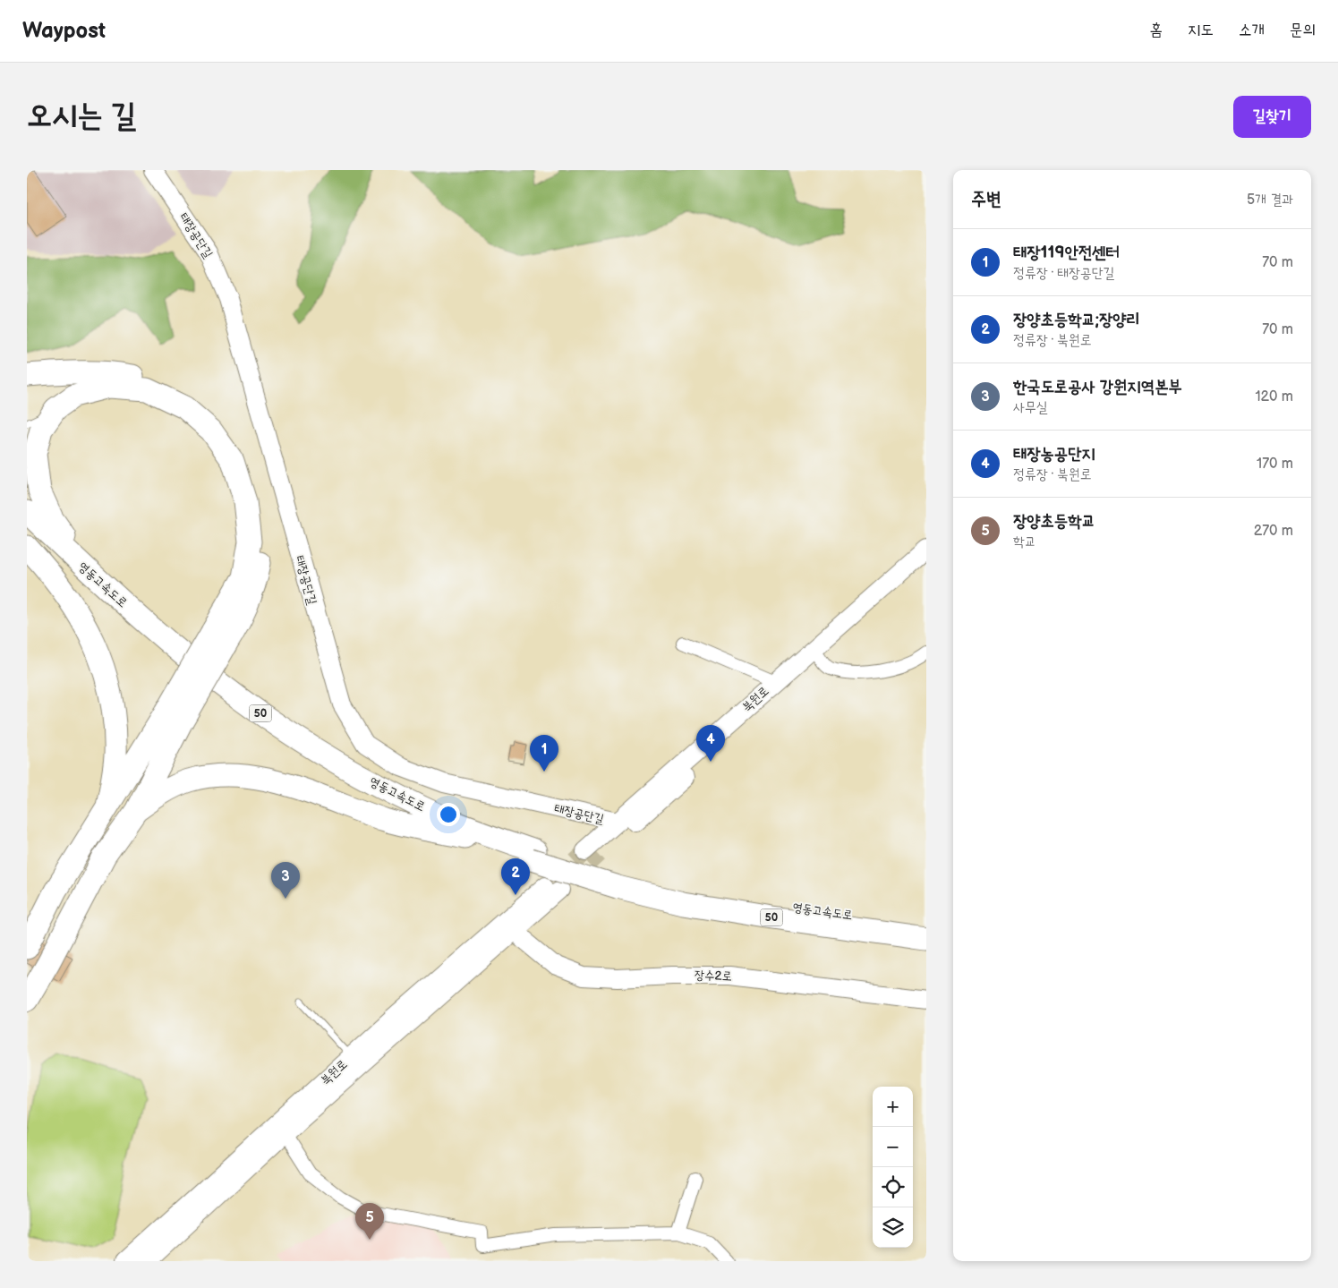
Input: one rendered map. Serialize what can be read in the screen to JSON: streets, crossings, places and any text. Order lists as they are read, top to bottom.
{
  "streets": {
    "highway": ["영동고속도로", "50"],
    "street": ["태장공단길", "북원로", "장수2로"]
  },
  "crossings": [
    ["태장공단길", "북원로"],
    ["북원로", "장수2로"]
  ],
  "page": {
    "header": "Waypost",
    "nav": [
      "홈",
      "지도",
      "소개",
      "문의"
    ],
    "buttons": "길찾기",
    "title": "오시는 길",
    "heading": ["주변", "5개 결과"],
    "list": [
      {
        "mark": "1",
        "name": "태장119안전센터",
        "note": "정류장 · 태장공단길",
        "value": "70 m"
      },
      {
        "mark": "2",
        "name": "장양초등학교;장양리",
        "note": "정류장 · 북원로",
        "value": "70 m"
      },
      {
        "mark": "3",
        "name": "한국도로공사 강원지역본부",
        "note": "사무실",
        "value": "120 m"
      },
      {
        "mark": "4",
        "name": "태장농공단지",
        "note": "정류장 · 북원로",
        "value": "170 m"
      },
      {
        "mark": "5",
        "name": "장양초등학교",
        "note": "학교",
        "value": "270 m"
      }
    ],
    "pins": [
      "4",
      "1",
      "2",
      "3",
      "5"
    ],
    "map_buttons": ["+", "−"]
  }
}
